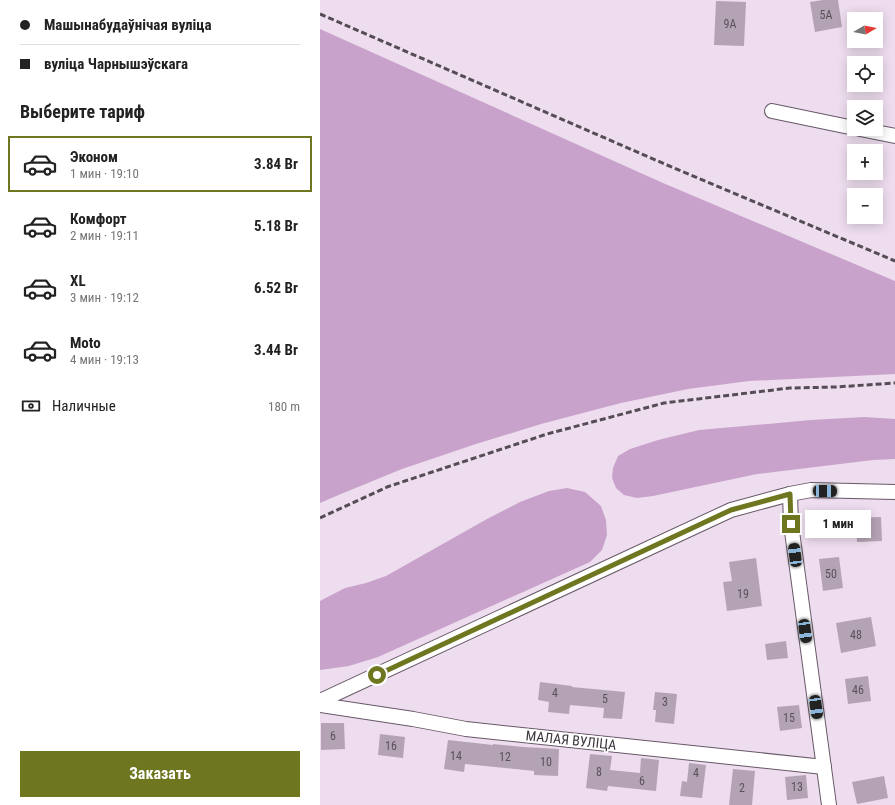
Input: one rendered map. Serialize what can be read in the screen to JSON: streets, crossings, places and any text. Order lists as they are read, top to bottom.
{
  "streets": {
    "street": ["МАЛАЯ ВУЛІЦА"]
  },
  "house_numbers": [
    "5А",
    "9А",
    "50",
    "19",
    "48",
    "46",
    "4",
    "5",
    "3",
    "15",
    "6",
    "16",
    "14",
    "12",
    "10",
    "8",
    "4",
    "6",
    "13",
    "2"
  ],
  "north": "right",
  "page": {
    "banner": ["Машынабудаўнічая вуліца", "вуліца Чарнышэўскага"],
    "map_buttons": ["+", "−"],
    "heading": "Выберите тариф",
    "list": [
      {
        "name": "Эконом",
        "note": "1 мин · 19:10",
        "value": "3.84 Br"
      },
      {
        "name": "Комфорт",
        "note": "2 мин · 19:11",
        "value": "5.18 Br"
      },
      {
        "name": "XL",
        "note": "3 мин · 19:12",
        "value": "6.52 Br"
      },
      {
        "name": "Moto",
        "note": "4 мин · 19:13",
        "value": "3.44 Br"
      }
    ],
    "pay": ["Наличные", "180 m"],
    "bubble": "1 мин",
    "buttons": "Заказать"
  }
}
